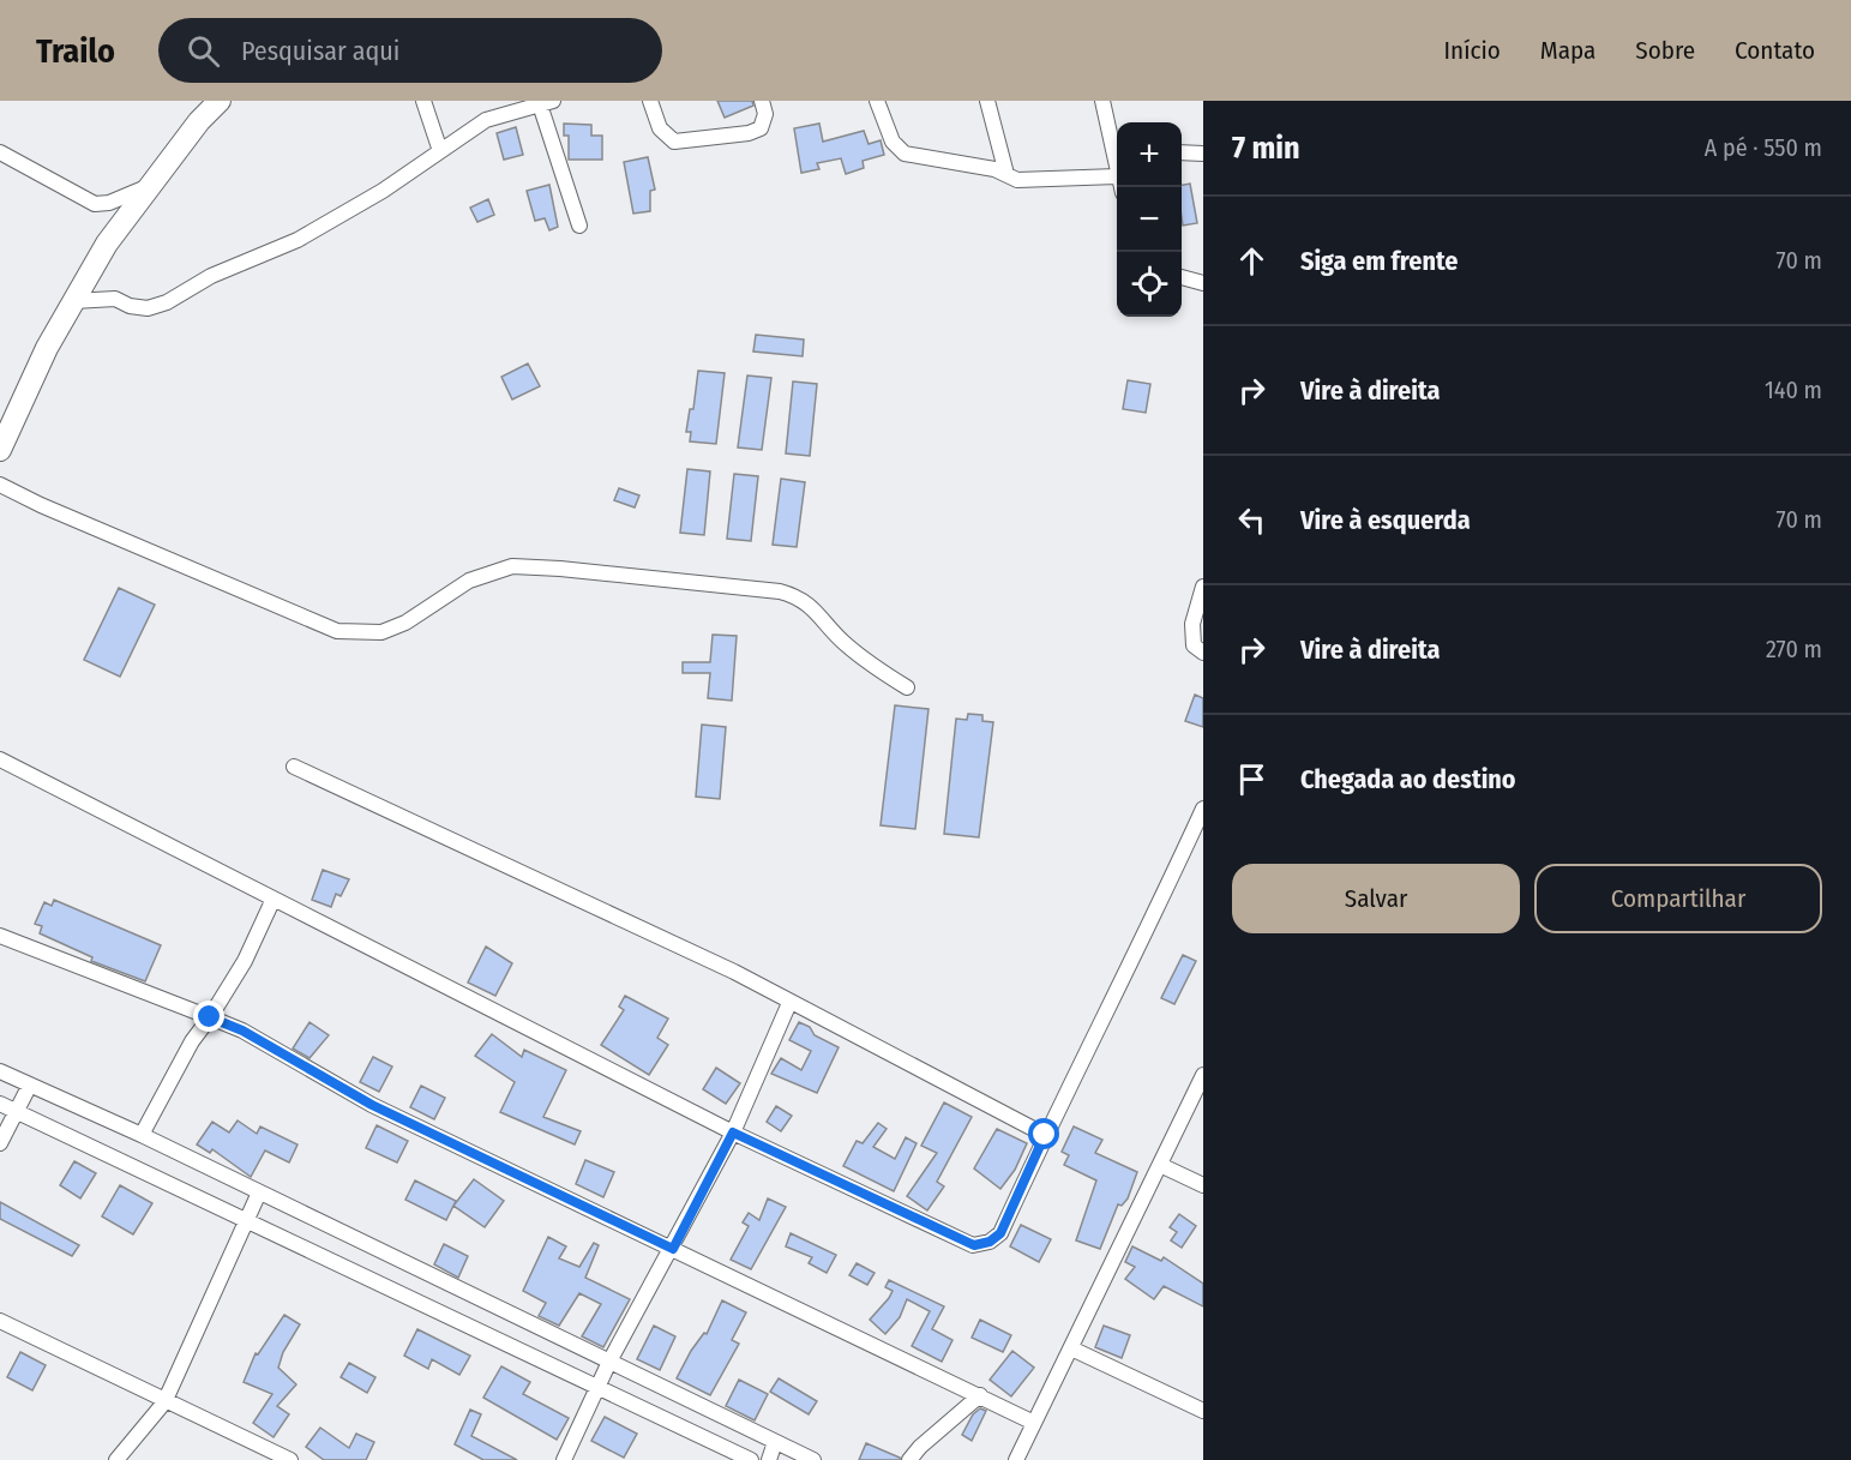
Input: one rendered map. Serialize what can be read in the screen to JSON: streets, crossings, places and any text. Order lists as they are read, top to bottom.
{
  "page": {
    "header": "Trailo",
    "search": "Pesquisar aqui",
    "nav": [
      "Início",
      "Mapa",
      "Sobre",
      "Contato"
    ],
    "heading": ["7 min", "A pé · 550 m"],
    "map_buttons": ["+", "−"],
    "list": [
      ["Siga em frente", "70 m"],
      ["Vire à direita", "140 m"],
      ["Vire à esquerda", "70 m"],
      ["Vire à direita", "270 m"],
      "Chegada ao destino"
    ],
    "buttons": ["Salvar", "Compartilhar"]
  }
}
